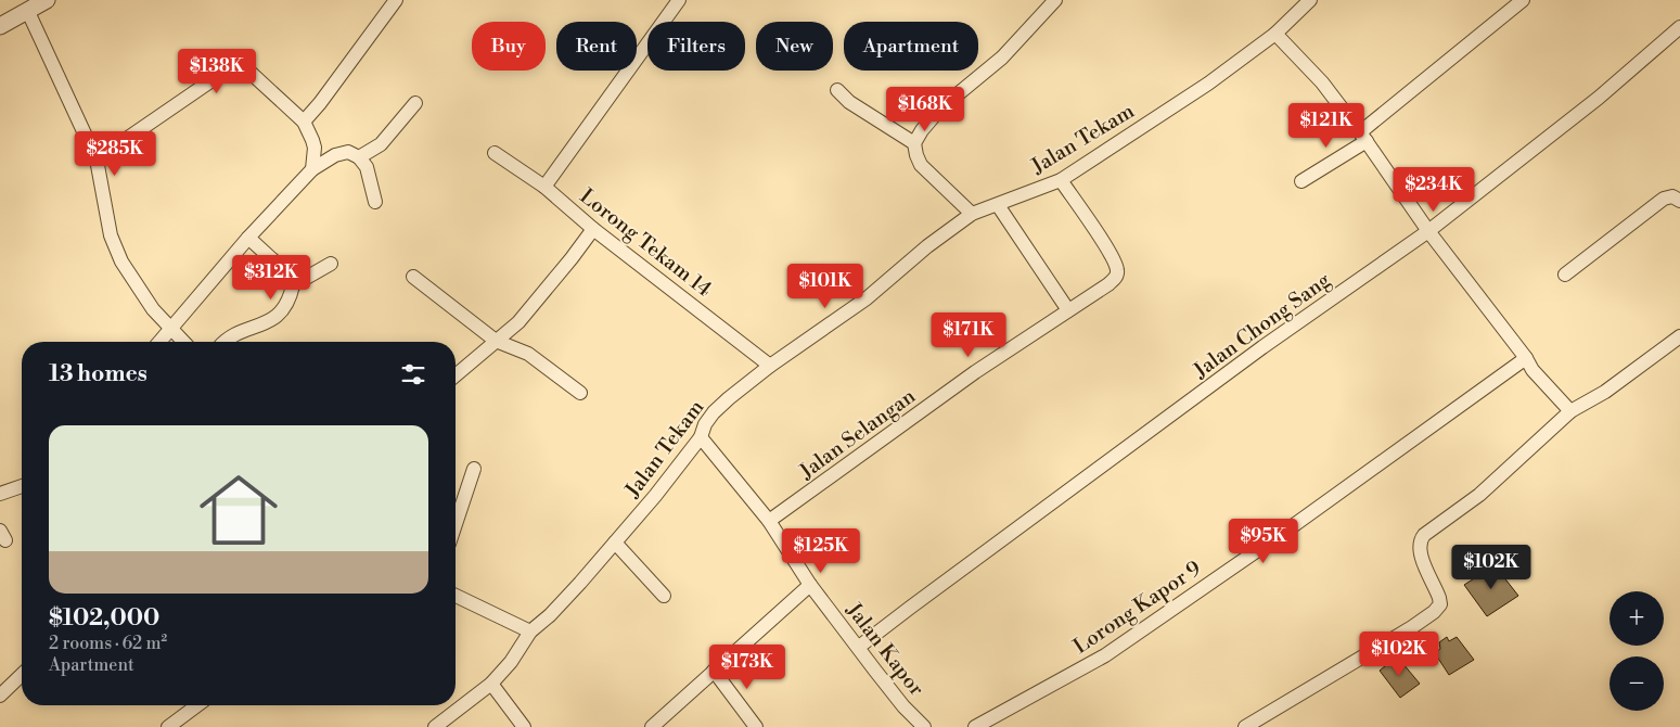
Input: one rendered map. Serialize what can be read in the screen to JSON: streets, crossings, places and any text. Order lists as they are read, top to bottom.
{
  "streets": {
    "street": [
      "Jalan Tekam",
      "Lorong Tekam 14",
      "Jalan Chong Sang",
      "Jalan Selangan",
      "Lorong Kapor 9",
      "Jalan Kapor"
    ]
  },
  "crossings": [
    ["Jalan Tekam", "Lorong Tekam 14"],
    ["Jalan Tekam", "Jalan Selangan"],
    ["Jalan Tekam", "Jalan Kapor"],
    ["Jalan Chong Sang", "Jalan Kapor"],
    ["Jalan Selangan", "Jalan Kapor"]
  ],
  "page": {
    "chip": [
      "Buy",
      "Rent",
      "Filters",
      "New",
      "Apartment"
    ],
    "price": [
      "$138K",
      "$168K",
      "$121K",
      "$285K",
      "$234K",
      "$312K",
      "$101K",
      "$171K",
      "$95K",
      "$125K",
      "$102K",
      "$102K",
      "$173K"
    ],
    "heading": "13 homes",
    "list": [
      {
        "name": "$102,000",
        "note": "2 rooms · 62 m² · Apartment"
      }
    ],
    "map_buttons": ["+", "−"]
  }
}
